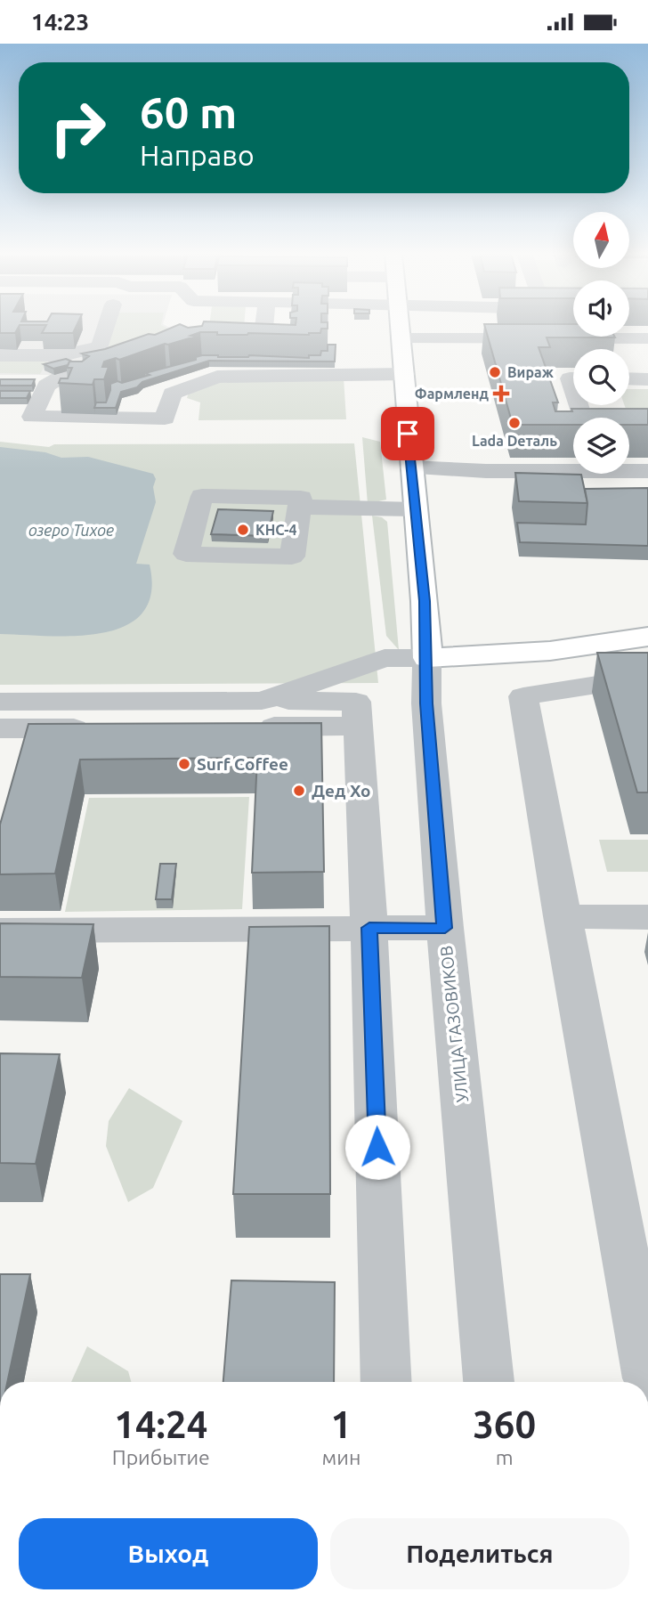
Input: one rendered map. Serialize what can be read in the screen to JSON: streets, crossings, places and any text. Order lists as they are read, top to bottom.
{
  "streets": {
    "main road": ["УЛИЦА ГАЗОВИКОВ"]
  },
  "water": ["озеро Тихое"],
  "places": {
    "other": [
      "Вираж",
      "Lada Dеталь",
      "КНС-4",
      "Surf Coffee",
      "Дед Хо"
    ],
    "health": ["Фармленд"]
  },
  "north": "top",
  "page": {
    "status": "14:23",
    "turn": ["60 m", "Направо"],
    "eta": [
      "14:24",
      "Прибытие",
      "1",
      "мин",
      "360",
      "m"
    ],
    "buttons": ["Выход", "Поделиться"]
  }
}
